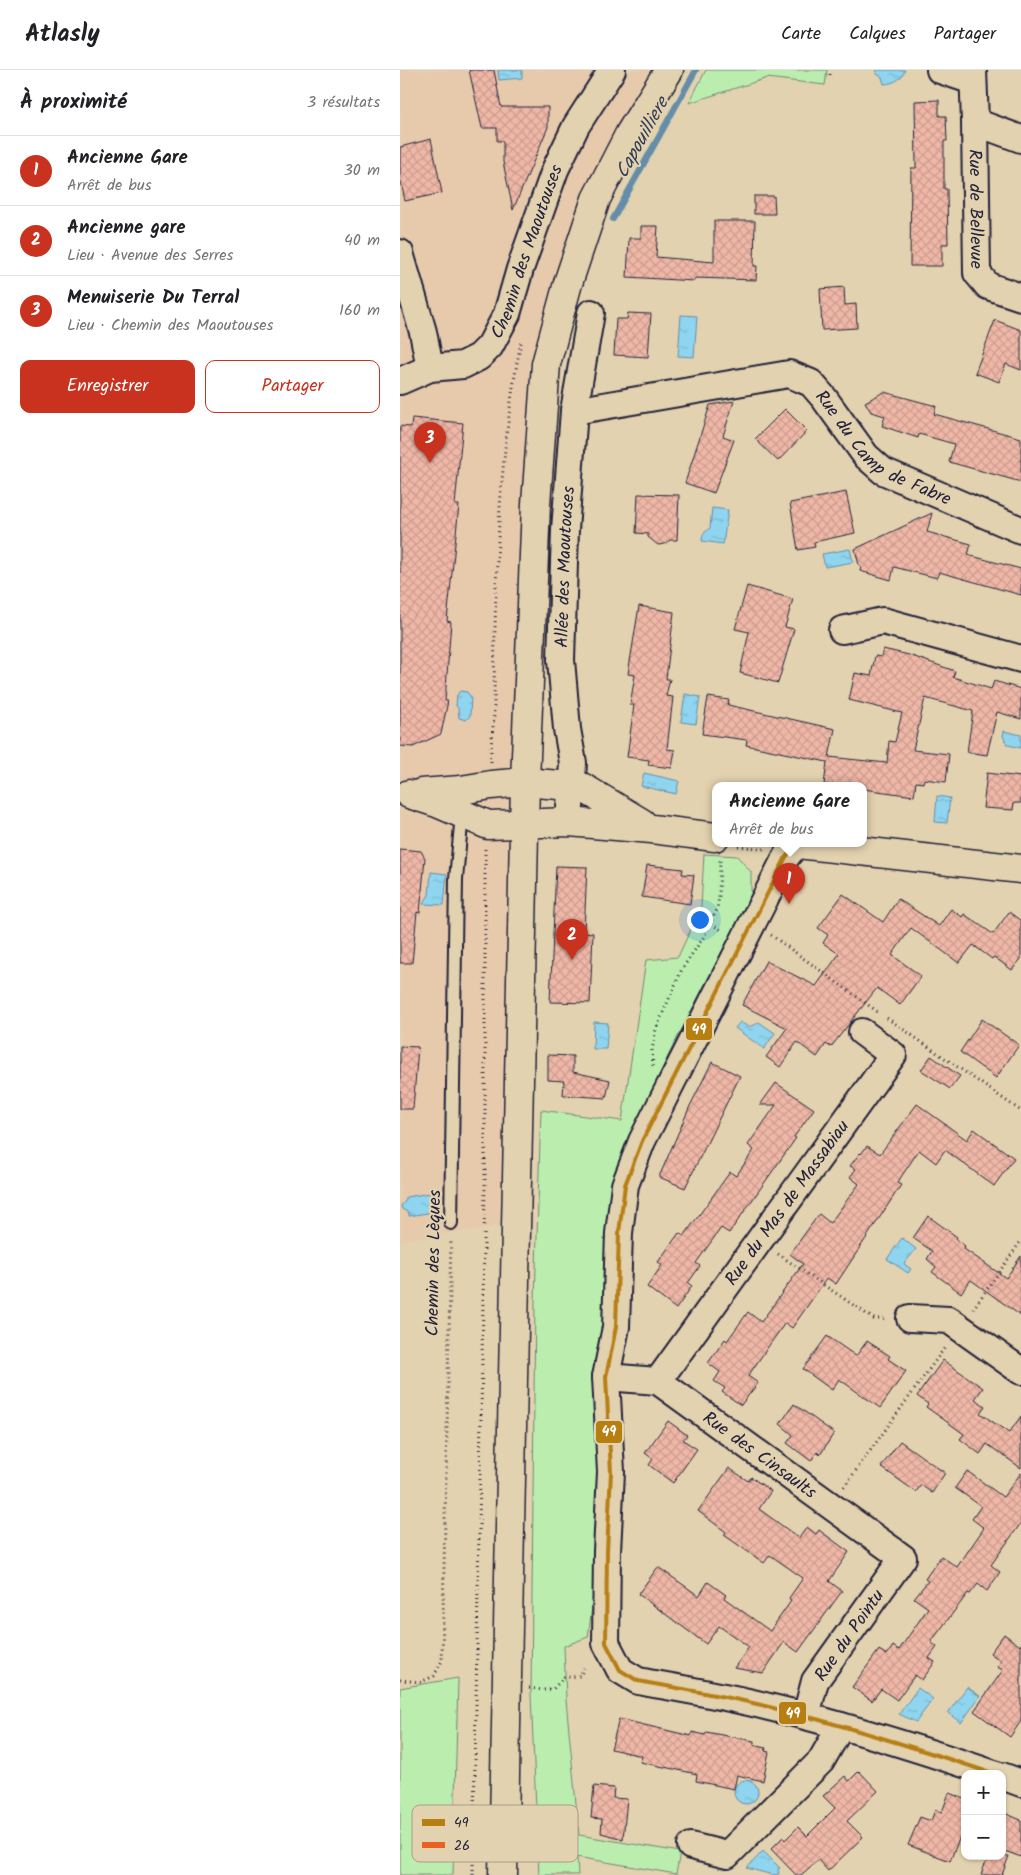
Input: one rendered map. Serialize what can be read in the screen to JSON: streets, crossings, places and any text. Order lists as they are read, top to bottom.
{
  "streets": {
    "street": [
      "Rue de Bellevue",
      "Chemin des Maoutouses",
      "Rue du Camp de Fabre",
      "Allée des Maoutouses",
      "Rue du Mas de Massabiau",
      "Rue des Cinsaults",
      "Rue du Pointu"
    ],
    "lane": ["Chemin des Lèques"]
  },
  "crossings": [
    ["Rue du Camp de Fabre", "Allée des Maoutouses"],
    ["Rue du Mas de Massabiau", "Rue des Cinsaults"],
    ["Rue des Cinsaults", "Rue du Pointu"]
  ],
  "water": ["Capouilliere"],
  "lines": ["transit line 49"],
  "legend": ["49", "26"],
  "page": {
    "header": "Atlasly",
    "nav": ["Carte", "Calques", "Partager"],
    "heading": ["À proximité", "3 résultats"],
    "list": [
      {
        "mark": "1",
        "name": "Ancienne Gare",
        "note": "Arrêt de bus",
        "value": "30 m"
      },
      {
        "mark": "2",
        "name": "Ancienne gare",
        "note": "Lieu · Avenue des Serres",
        "value": "40 m"
      },
      {
        "mark": "3",
        "name": "Menuiserie Du Terral",
        "note": "Lieu · Chemin des Maoutouses",
        "value": "160 m"
      }
    ],
    "buttons": ["Enregistrer", "Partager"],
    "pins": ["3", "1", "2"],
    "popup": ["Ancienne Gare", "Arrêt de bus"],
    "map_buttons": ["+", "−"]
  }
}
